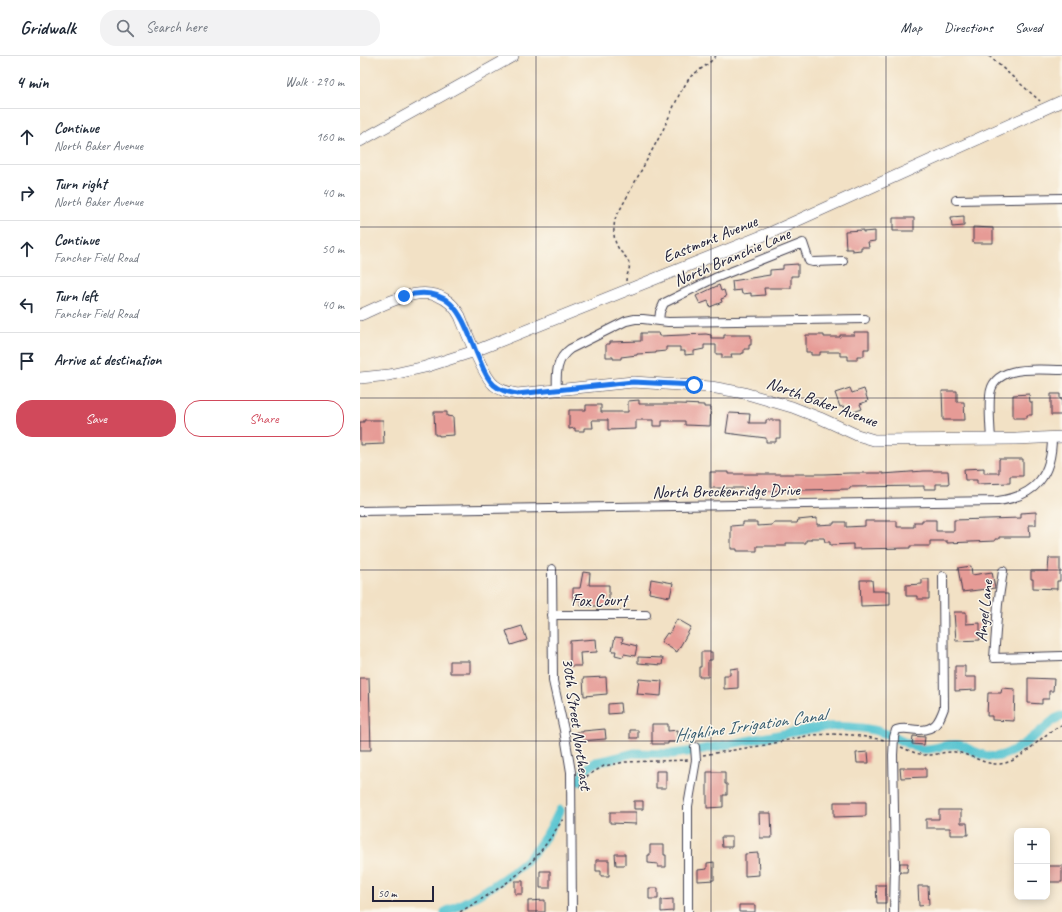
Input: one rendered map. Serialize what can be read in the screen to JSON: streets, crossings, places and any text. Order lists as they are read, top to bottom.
{
  "streets": {
    "main road": ["Eastmont Avenue", "North Baker Avenue"],
    "street": [
      "North Branchie Lane",
      "North Breckenridge Drive",
      "Fox Court",
      "Angel Lane",
      "30th Street Northeast"
    ]
  },
  "crossings": [
    ["Eastmont Avenue", "North Baker Avenue"],
    ["North Baker Avenue", "North Breckenridge Drive"],
    ["Fox Court", "30th Street Northeast"]
  ],
  "water": ["Highline Irrigation Canal"],
  "scale_bar": "50 m",
  "page": {
    "header": "Gridwalk",
    "search": "Search here",
    "nav": ["Map", "Directions", "Saved"],
    "heading": ["4 min", "Walk · 290 m"],
    "list": [
      ["Continue", "North Baker Avenue", "160 m"],
      ["Turn right", "North Baker Avenue", "40 m"],
      ["Continue", "Fancher Field Road", "50 m"],
      ["Turn left", "Fancher Field Road", "40 m"],
      "Arrive at destination"
    ],
    "buttons": ["Save", "Share"],
    "map_buttons": ["+", "−"],
    "scale": "50 m"
  }
}
